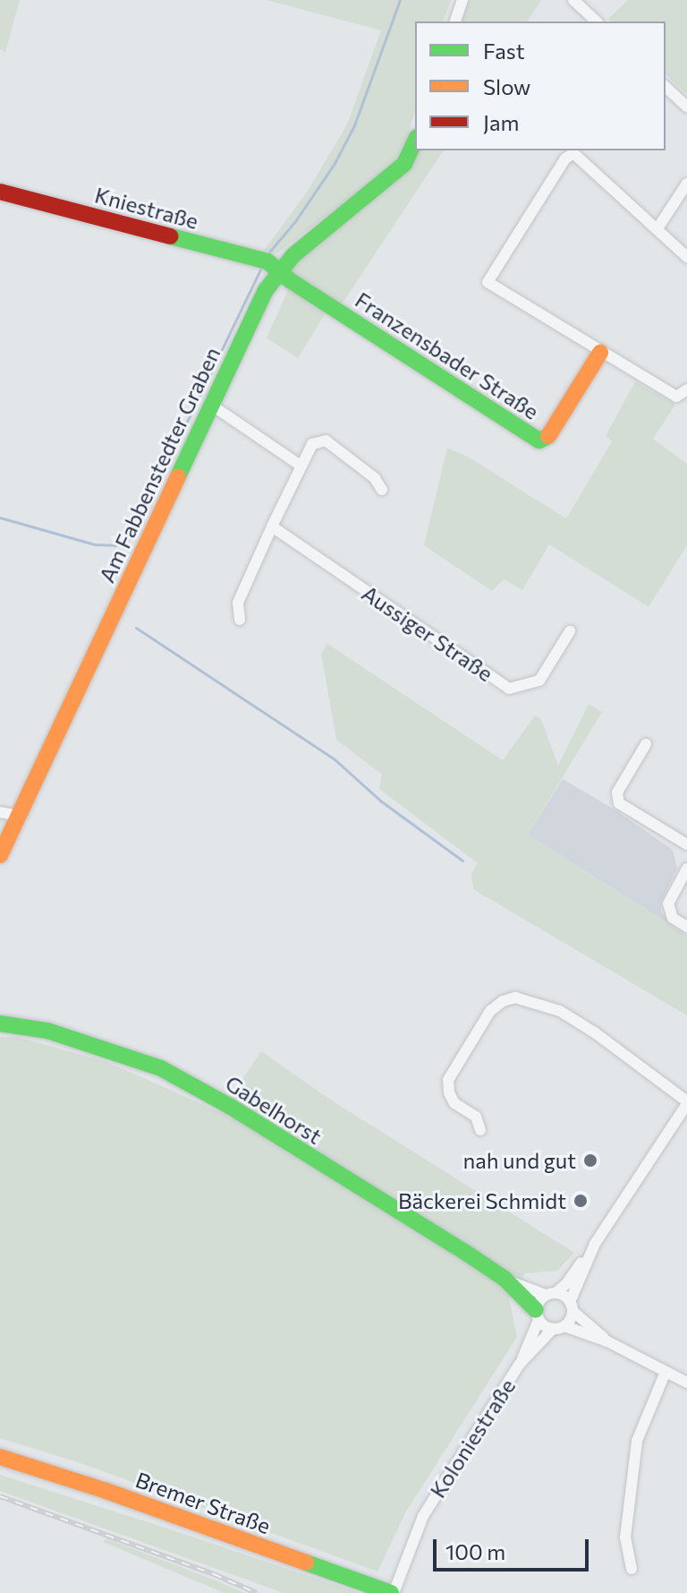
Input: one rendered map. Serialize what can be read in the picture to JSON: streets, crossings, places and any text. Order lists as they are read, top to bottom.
{
  "streets": {
    "street": [
      "Kniestraße",
      "Franzensbader Straße",
      "Am Fabbenstedter Graben",
      "Aussiger Straße",
      "Gabelhorst",
      "Koloniestraße",
      "Bremer Straße"
    ]
  },
  "crossings": [
    ["Kniestraße", "Franzensbader Straße"],
    ["Kniestraße", "Am Fabbenstedter Graben"],
    ["Franzensbader Straße", "Am Fabbenstedter Graben"],
    ["Gabelhorst", "Koloniestraße"],
    ["Koloniestraße", "Bremer Straße"]
  ],
  "places": ["nah und gut", "Bäckerei Schmidt"],
  "legend": ["Fast", "Slow", "Jam"],
  "scale_bar": "100 m"
}
